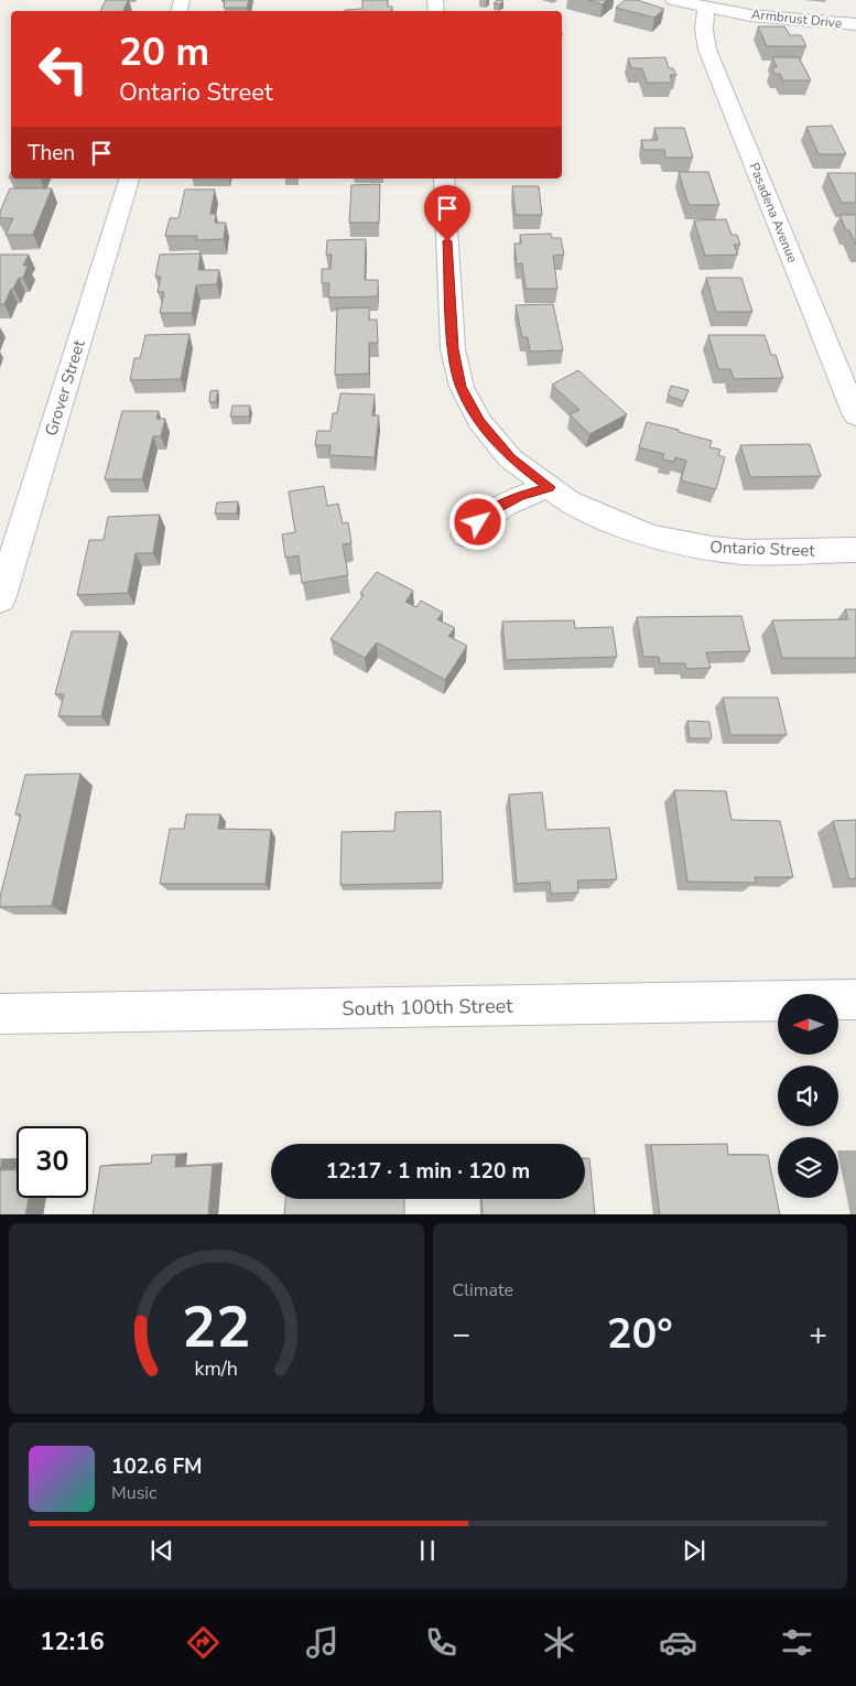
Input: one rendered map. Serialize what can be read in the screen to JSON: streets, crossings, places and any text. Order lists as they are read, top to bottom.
{
  "streets": {
    "street": [
      "Armbrust Drive",
      "Pasadena Avenue",
      "Grover Street",
      "Ontario Street",
      "South 100th Street"
    ]
  },
  "crossings": [
    ["Armbrust Drive", "Pasadena Avenue"]
  ],
  "north": "left",
  "page": {
    "turn": ["20 m", "Ontario Street"],
    "then": "Then",
    "limit": "30",
    "trip": "12:17 · 1 min · 120 m",
    "tile": "Climate",
    "heat": ["−", "20°", "+"],
    "song": ["102.6 FM", "Music"],
    "tabs": "12:16",
    "gauge": ["22", "km/h"]
  }
}
